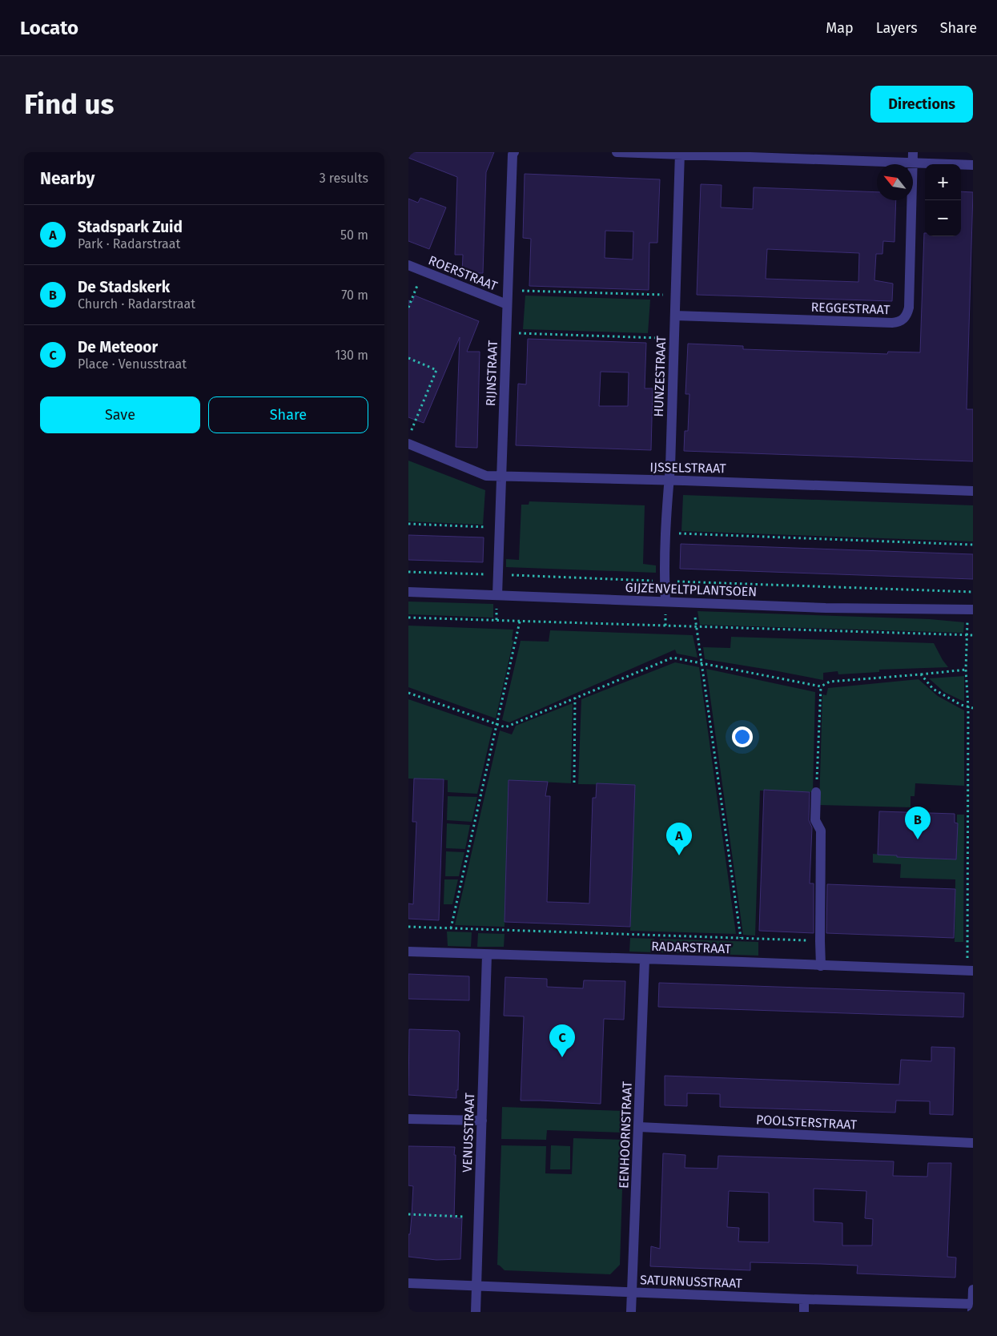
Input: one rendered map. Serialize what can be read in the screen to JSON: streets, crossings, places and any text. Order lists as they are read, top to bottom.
{
  "streets": {
    "street": [
      "ROERSTRAAT",
      "REGGESTRAAT",
      "RIJNSTRAAT",
      "HUNZESTRAAT",
      "IJSSELSTRAAT",
      "GIJZENVELTPLANTSOEN",
      "RADARSTRAAT",
      "POOLSTERSTRAAT",
      "VENUSSTRAAT",
      "EENHOORNSTRAAT",
      "SATURNUSSTRAAT"
    ]
  },
  "crossings": [
    ["ROERSTRAAT", "RIJNSTRAAT"],
    ["REGGESTRAAT", "HUNZESTRAAT"],
    ["RIJNSTRAAT", "IJSSELSTRAAT"],
    ["RIJNSTRAAT", "GIJZENVELTPLANTSOEN"],
    ["HUNZESTRAAT", "IJSSELSTRAAT"],
    ["HUNZESTRAAT", "GIJZENVELTPLANTSOEN"],
    ["RADARSTRAAT", "VENUSSTRAAT"],
    ["RADARSTRAAT", "EENHOORNSTRAAT"],
    ["POOLSTERSTRAAT", "EENHOORNSTRAAT"],
    ["VENUSSTRAAT", "SATURNUSSTRAAT"],
    ["EENHOORNSTRAAT", "SATURNUSSTRAAT"]
  ],
  "north": "top left",
  "page": {
    "header": "Locato",
    "nav": ["Map", "Layers", "Share"],
    "buttons": [
      "Directions",
      ["Save", "Share"]
    ],
    "title": "Find us",
    "heading": ["Nearby", "3 results"],
    "map_buttons": ["+", "−"],
    "list": [
      {
        "mark": "A",
        "name": "Stadspark Zuid",
        "note": "Park · Radarstraat",
        "value": "50 m"
      },
      {
        "mark": "B",
        "name": "De Stadskerk",
        "note": "Church · Radarstraat",
        "value": "70 m"
      },
      {
        "mark": "C",
        "name": "De Meteoor",
        "note": "Place · Venusstraat",
        "value": "130 m"
      }
    ],
    "pins": ["B", "A", "C"]
  }
}
